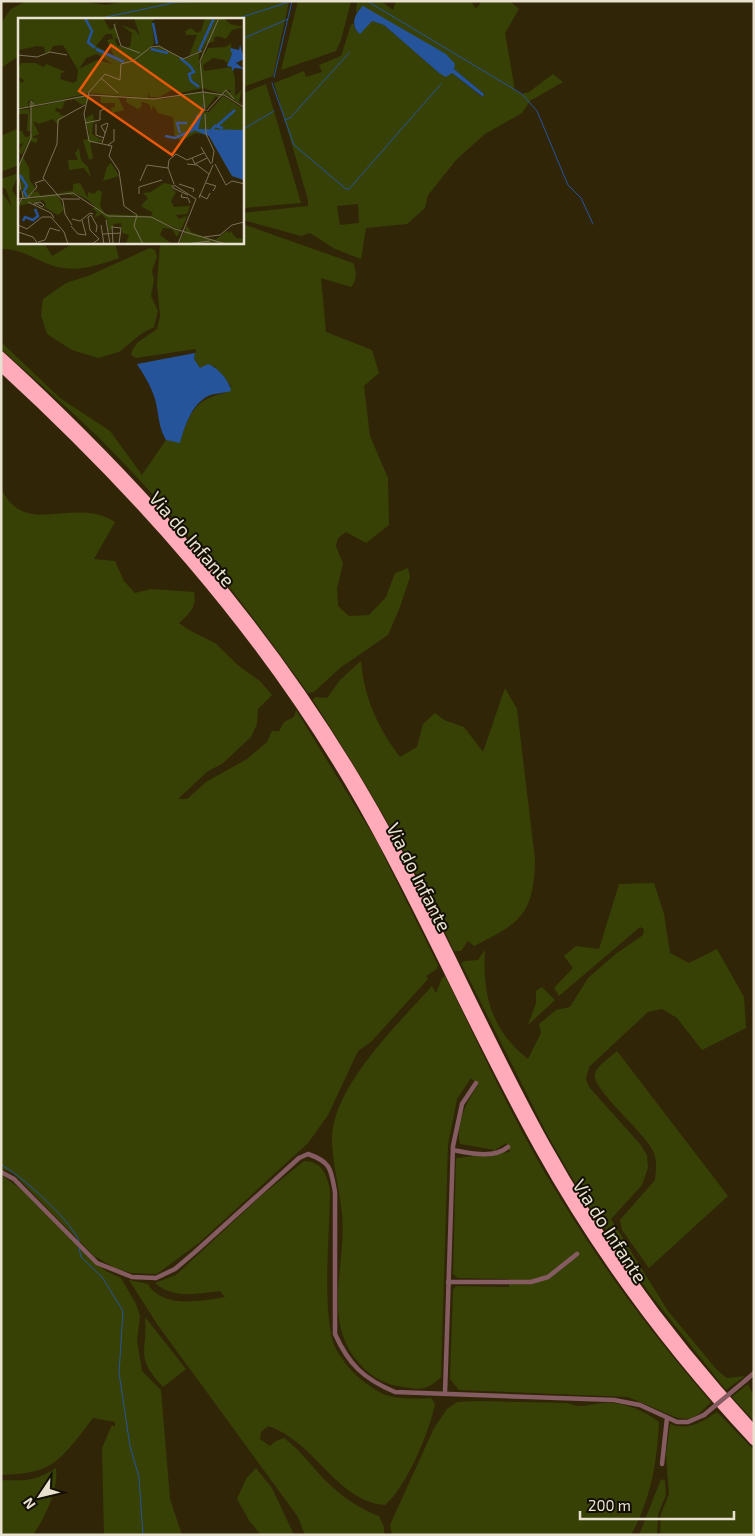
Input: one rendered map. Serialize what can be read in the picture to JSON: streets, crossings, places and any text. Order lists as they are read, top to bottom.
{
  "streets": {
    "highway": ["Via do Infante"]
  },
  "scale_bar": "200 m",
  "north": "bottom left"
}
